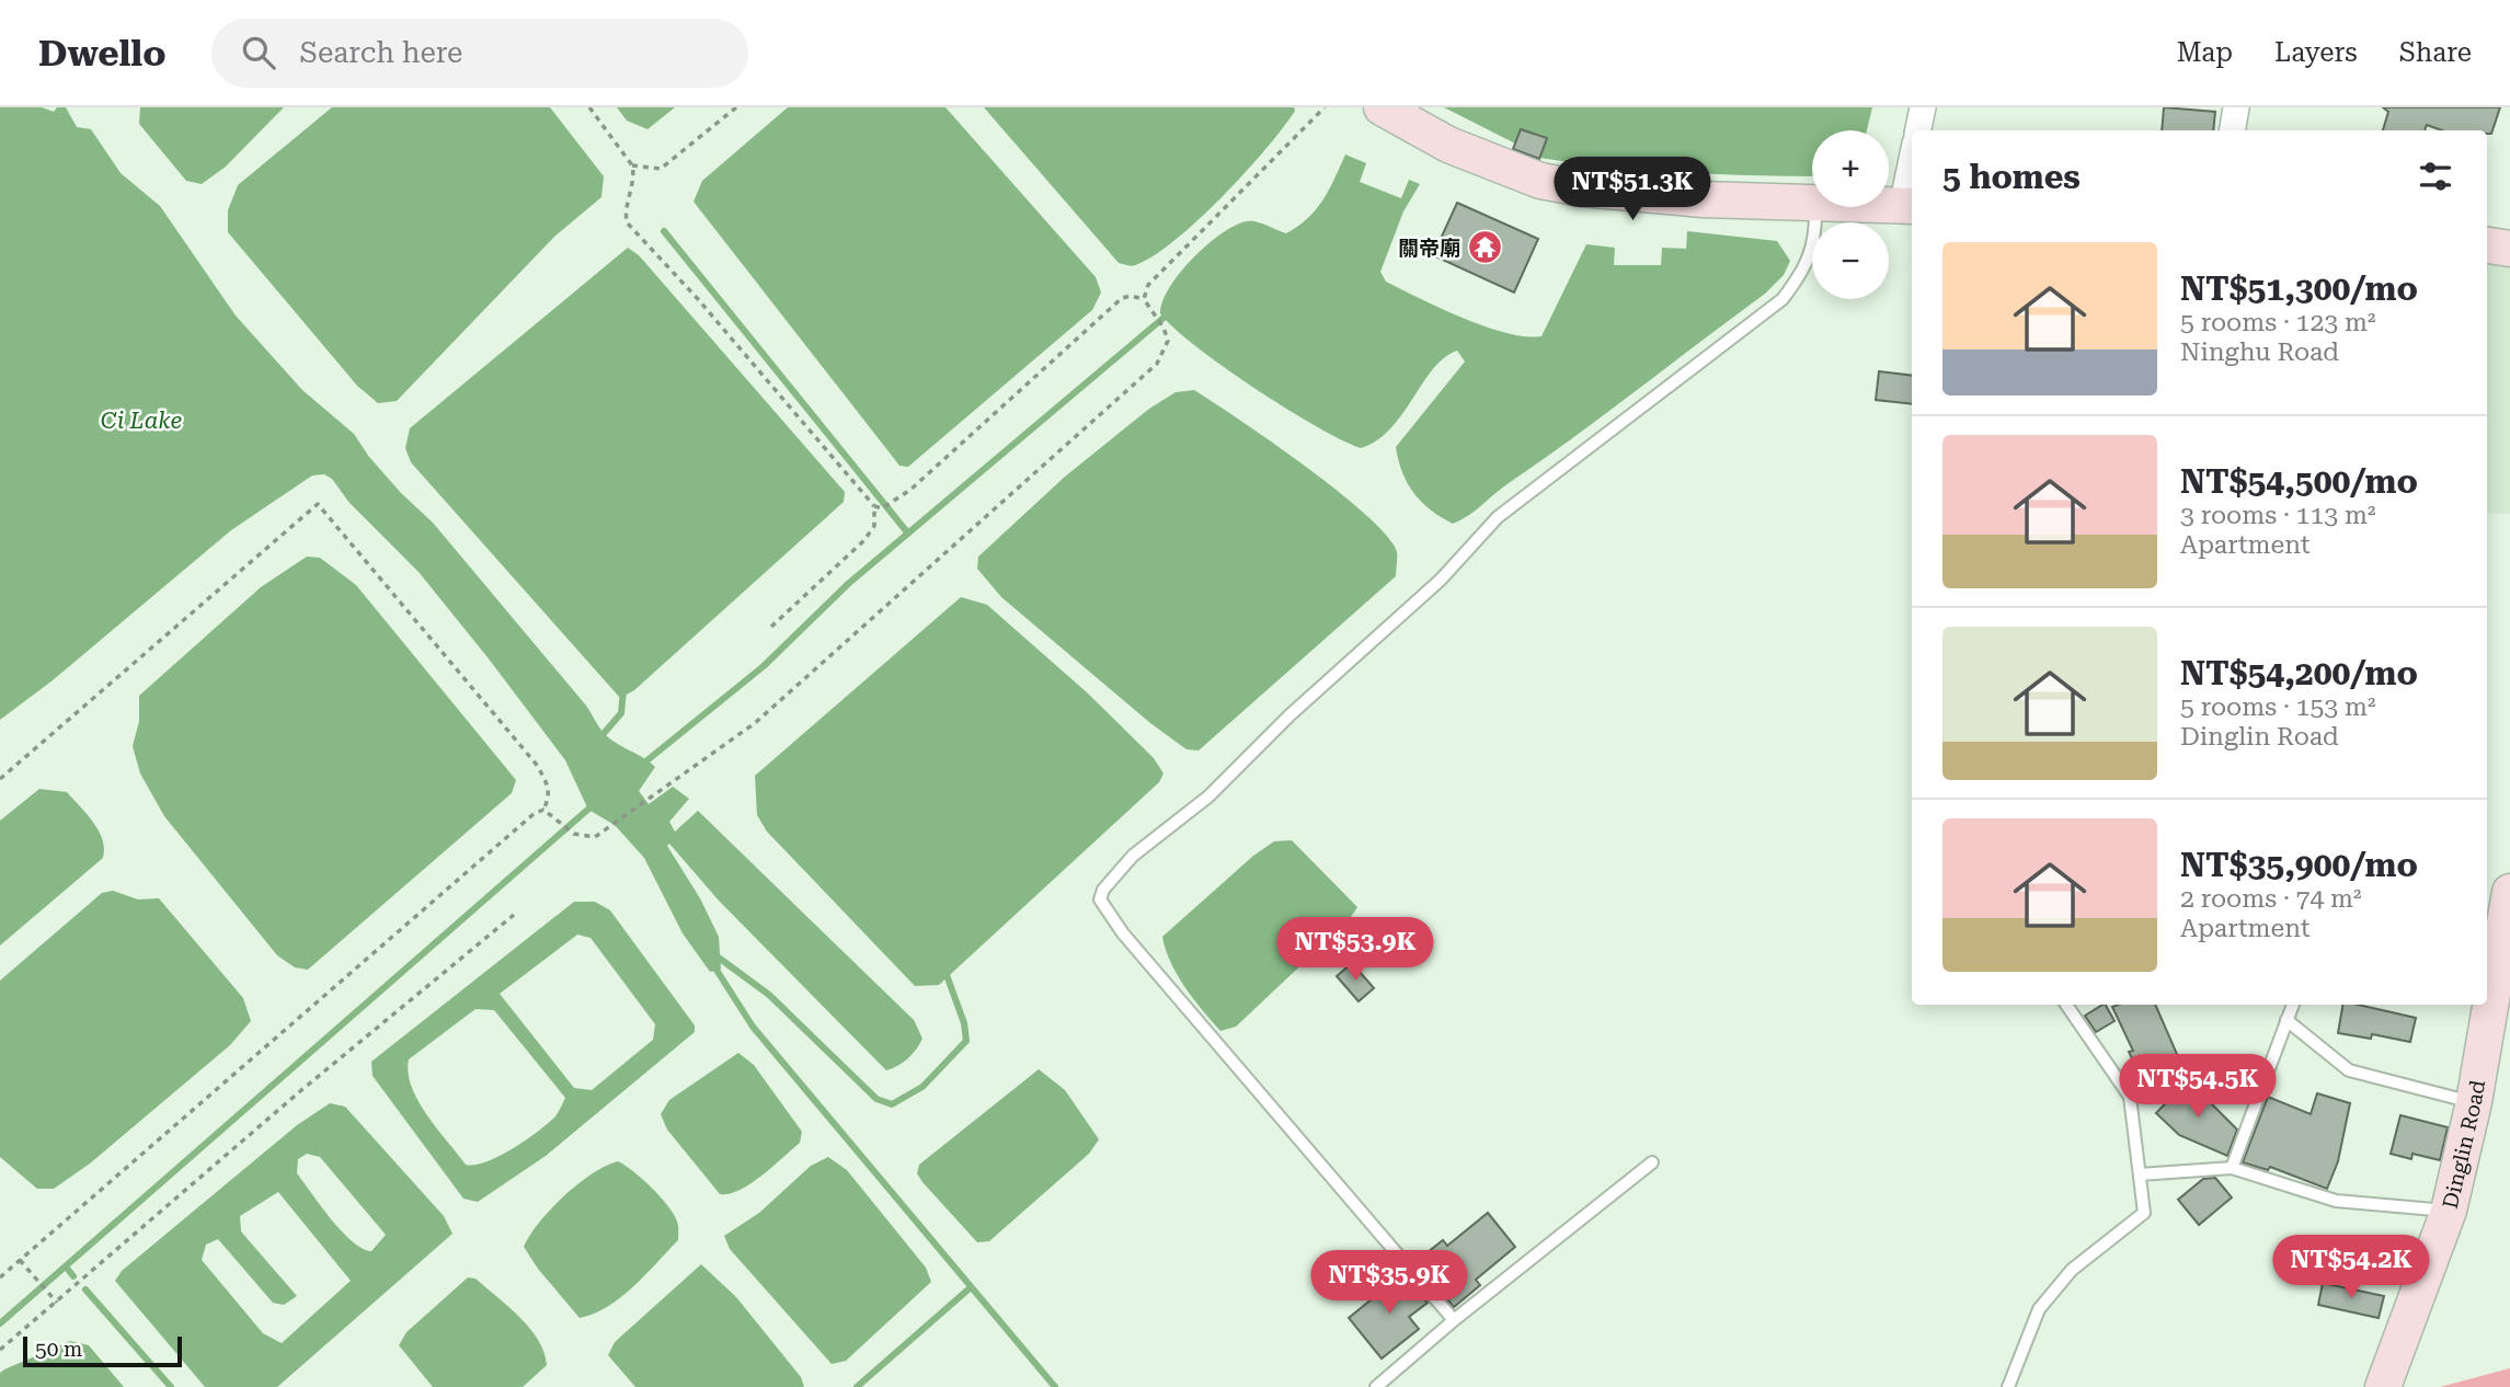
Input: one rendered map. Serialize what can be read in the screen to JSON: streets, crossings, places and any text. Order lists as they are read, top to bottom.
{
  "streets": {
    "main road": ["Dinglin Road"]
  },
  "water": ["Ci Lake"],
  "places": {
    "temple": ["關帝廟"]
  },
  "scale_bar": "50 m",
  "page": {
    "header": "Dwello",
    "search": "Search here",
    "nav": ["Map", "Layers", "Share"],
    "map_buttons": ["+", "−"],
    "heading": "5 homes",
    "price": [
      "NT$51.3K",
      "NT$53.9K",
      "NT$54.5K",
      "NT$54.2K",
      "NT$35.9K"
    ],
    "list": [
      {
        "name": "NT$51,300/mo",
        "note": "5 rooms · 123 m² · Ninghu Road"
      },
      {
        "name": "NT$54,500/mo",
        "note": "3 rooms · 113 m² · Apartment"
      },
      {
        "name": "NT$54,200/mo",
        "note": "5 rooms · 153 m² · Dinglin Road"
      },
      {
        "name": "NT$35,900/mo",
        "note": "2 rooms · 74 m² · Apartment"
      }
    ],
    "scale": "50 m"
  }
}
